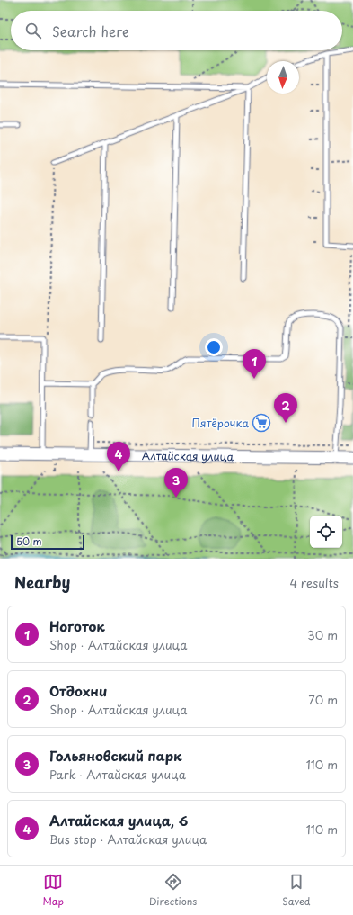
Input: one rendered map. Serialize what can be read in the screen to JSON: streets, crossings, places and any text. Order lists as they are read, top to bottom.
{
  "streets": {
    "street": ["Алтайская улица"]
  },
  "places": {
    "supermarket": ["Пятёрочка"]
  },
  "scale_bar": "50 m",
  "north": "bottom",
  "page": {
    "search": "Search here",
    "pins": [
      "1",
      "2",
      "4",
      "3"
    ],
    "scale": "50 m",
    "heading": ["Nearby", "4 results"],
    "list": [
      {
        "mark": "1",
        "name": "Ноготок",
        "note": "Shop · Алтайская улица",
        "value": "30 m"
      },
      {
        "mark": "2",
        "name": "Отдохни",
        "note": "Shop · Алтайская улица",
        "value": "70 m"
      },
      {
        "mark": "3",
        "name": "Гольяновcкий парк",
        "note": "Park · Алтайская улица",
        "value": "110 m"
      },
      {
        "mark": "4",
        "name": "Алтайская улица, 6",
        "note": "Bus stop · Алтайская улица",
        "value": "110 m"
      }
    ],
    "nav": ["Map", "Directions", "Saved"]
  }
}
